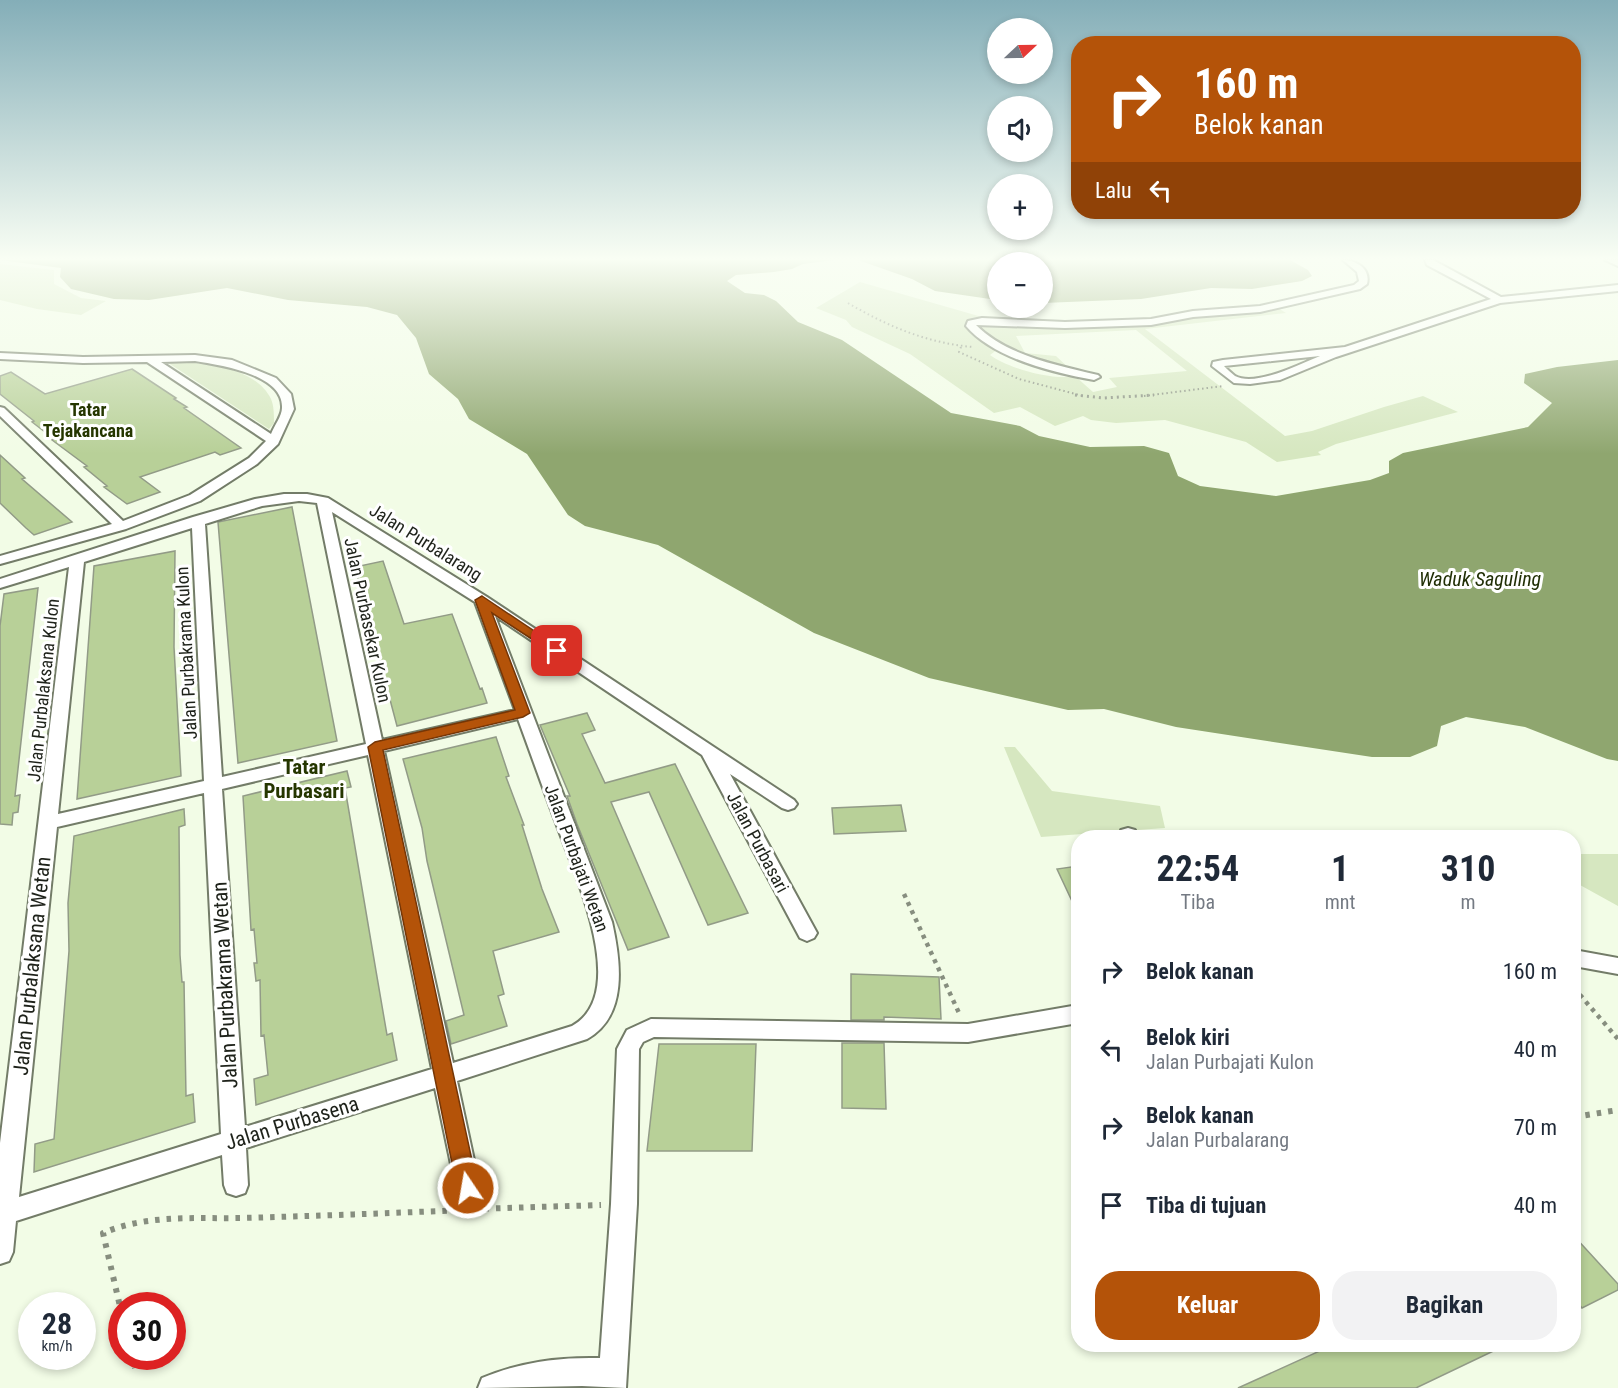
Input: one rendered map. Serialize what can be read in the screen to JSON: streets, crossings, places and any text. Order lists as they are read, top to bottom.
{
  "streets": {
    "street": [
      "Jalan Purbalarang",
      "Jalan Purbasekar Kulon",
      "Jalan Purbakrama Kulon",
      "Jalan Purbalaksana Kulon",
      "Jalan Purbasari",
      "Jalan Purbajati Wetan",
      "Jalan Purbalaksana Wetan",
      "Jalan Purbakrama Wetan",
      "Jalan Purbasena"
    ]
  },
  "crossings": [
    ["Jalan Purbalarang", "Jalan Purbasekar Kulon"],
    ["Jalan Purbalarang", "Jalan Purbakrama Kulon"],
    ["Jalan Purbalarang", "Jalan Purbalaksana Kulon"],
    ["Jalan Purbalarang", "Jalan Purbasari"],
    ["Jalan Purbalarang", "Jalan Purbajati Wetan"],
    ["Jalan Purbasekar Kulon", "Jalan Purbasena"],
    ["Jalan Purbakrama Kulon", "Jalan Purbakrama Wetan"],
    ["Jalan Purbalaksana Kulon", "Jalan Purbalaksana Wetan"],
    ["Jalan Purbajati Wetan", "Jalan Purbasena"],
    ["Jalan Purbalaksana Wetan", "Jalan Purbasena"],
    ["Jalan Purbakrama Wetan", "Jalan Purbasena"]
  ],
  "districts": ["Tatar Tejakancana", "Tatar Purbasari"],
  "water": ["Waduk Saguling"],
  "north": "right",
  "page": {
    "map_buttons": ["+", "−"],
    "turn": ["160 m", "Belok kanan"],
    "then": "Lalu",
    "eta": [
      "22:54",
      "Tiba",
      "1",
      "mnt",
      "310",
      "m"
    ],
    "list": [
      {
        "name": "Belok kanan",
        "value": "160 m"
      },
      {
        "name": "Belok kiri",
        "note": "Jalan Purbajati Kulon",
        "value": "40 m"
      },
      {
        "name": "Belok kanan",
        "note": "Jalan Purbalarang",
        "value": "70 m"
      },
      {
        "name": "Tiba di tujuan",
        "value": "40 m"
      }
    ],
    "buttons": ["Keluar", "Bagikan"],
    "speed": "28 km/h",
    "limit": "30"
  }
}
